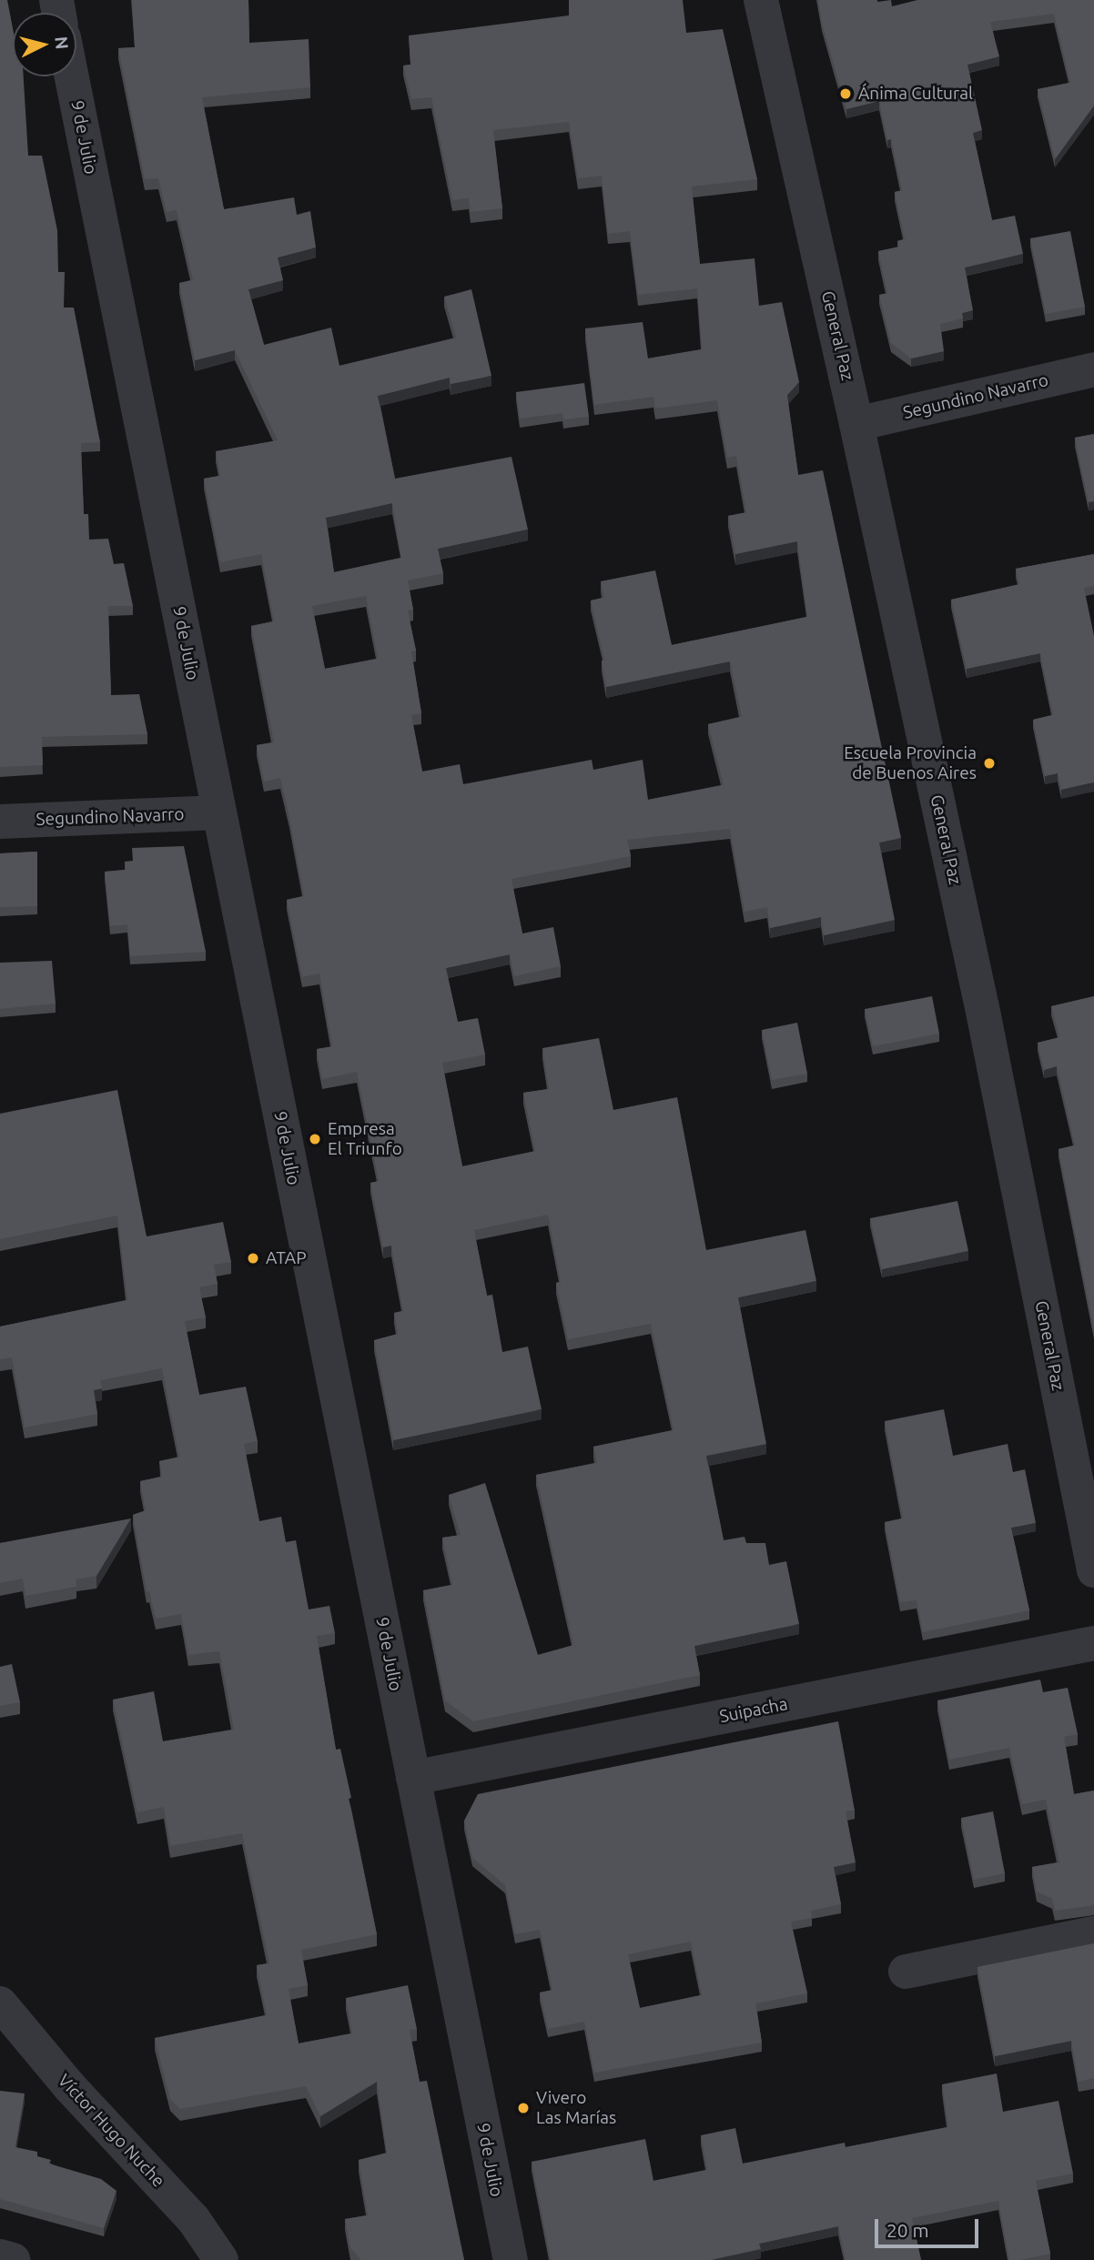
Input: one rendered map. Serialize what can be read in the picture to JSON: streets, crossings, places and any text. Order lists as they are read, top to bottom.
{
  "streets": {
    "street": [
      "9 de Julio",
      "General Paz",
      "Segundino Navarro",
      "Suipacha",
      "Víctor Hugo Nuche"
    ]
  },
  "crossings": [
    ["9 de Julio", "Segundino Navarro"],
    ["9 de Julio", "Suipacha"],
    ["General Paz", "Segundino Navarro"]
  ],
  "places": [
    "Ánima Cultural",
    "Escuela Provincia de Buenos Aires",
    "Empresa El Triunfo",
    "ATAP",
    "Vivero Las Marías"
  ],
  "scale_bar": "20 m",
  "north": "right"
}
